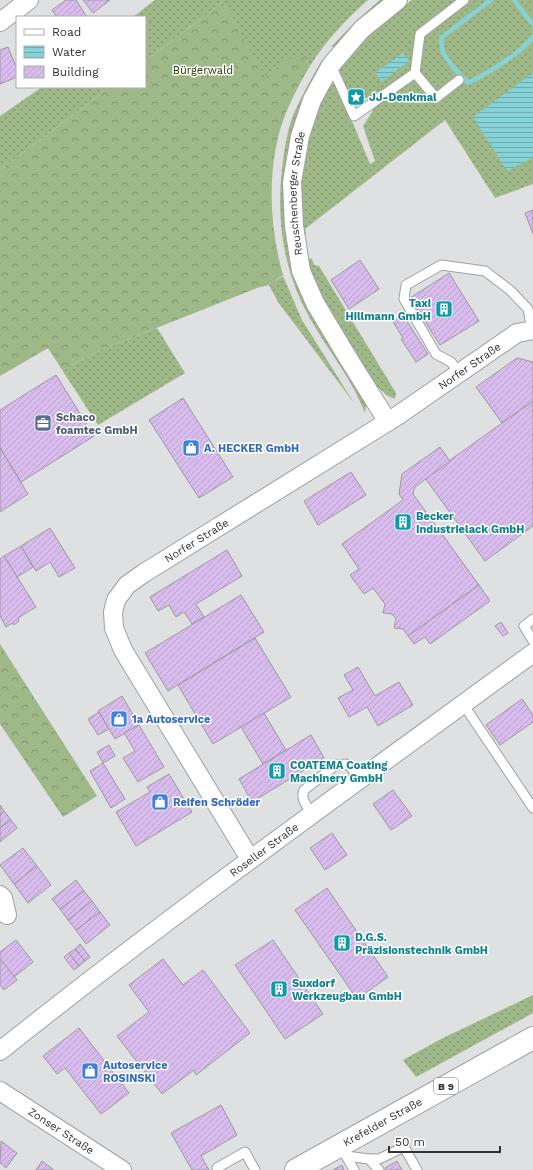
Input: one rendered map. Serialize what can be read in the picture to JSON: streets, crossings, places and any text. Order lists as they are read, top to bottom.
{
  "streets": {
    "main road": ["B 9", "Krefelder Straße"],
    "street": [
      "Reuschenberger Straße",
      "Norfer Straße",
      "Roseller Straße",
      "Zonser Straße"
    ]
  },
  "crossings": [
    ["Reuschenberger Straße", "Norfer Straße"],
    ["Norfer Straße", "Roseller Straße"]
  ],
  "parks": ["Bürgerwald"],
  "places": {
    "place": ["JJ-Denkmal"],
    "building": [
      "Taxi Hillmann GmbH",
      "Becker Industrielack GmbH",
      "COATEMA Coating Machinery GmbH",
      "D.G.S. Präzisionstechnik GmbH",
      "Suxdorf Werkzeugbau GmbH"
    ],
    "office": ["Schaco foamtec GmbH"],
    "shop": [
      "A. HECKER GmbH",
      "1a Autoservice",
      "Reifen Schröder",
      "Autoservice ROSINSKI"
    ]
  },
  "legend": ["Road", "Water", "Building"],
  "scale_bar": "50 m"
}
